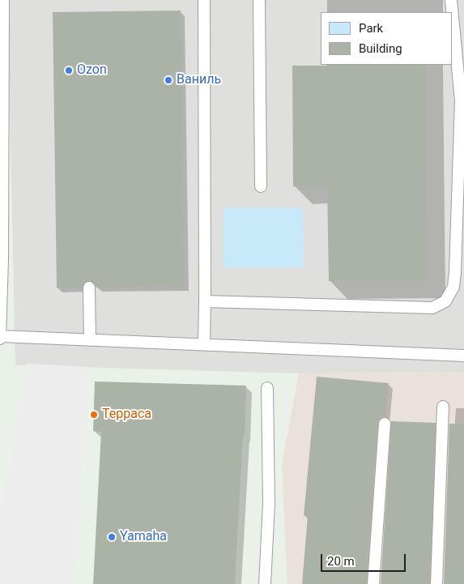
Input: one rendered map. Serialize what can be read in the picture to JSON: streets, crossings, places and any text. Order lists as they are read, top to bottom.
{
  "places": [
    "Ozon",
    "Ваниль",
    "Терраса",
    "Yamaha"
  ],
  "legend": ["Park", "Building"],
  "scale_bar": "20 m"
}
